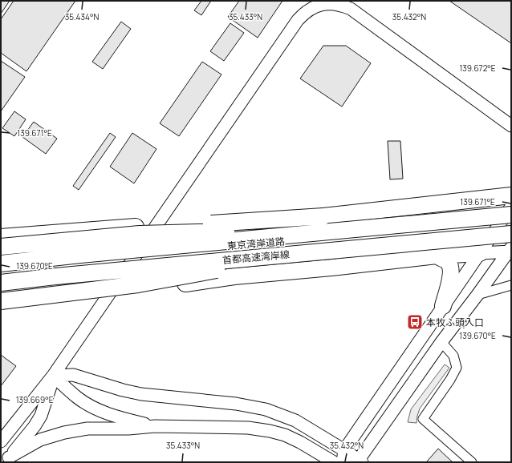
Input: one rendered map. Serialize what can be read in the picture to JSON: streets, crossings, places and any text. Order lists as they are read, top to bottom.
{
  "streets": {
    "highway": ["東京湾岸道路", "首都高速湾岸線"]
  },
  "places": {
    "bus stop": ["本牧ふ頭入口"]
  },
  "coordinates": [
    "35.434°N",
    "35.433°N",
    "35.432°N",
    "139.672°E",
    "139.671°E",
    "139.670°E",
    "139.669°E"
  ]
}
